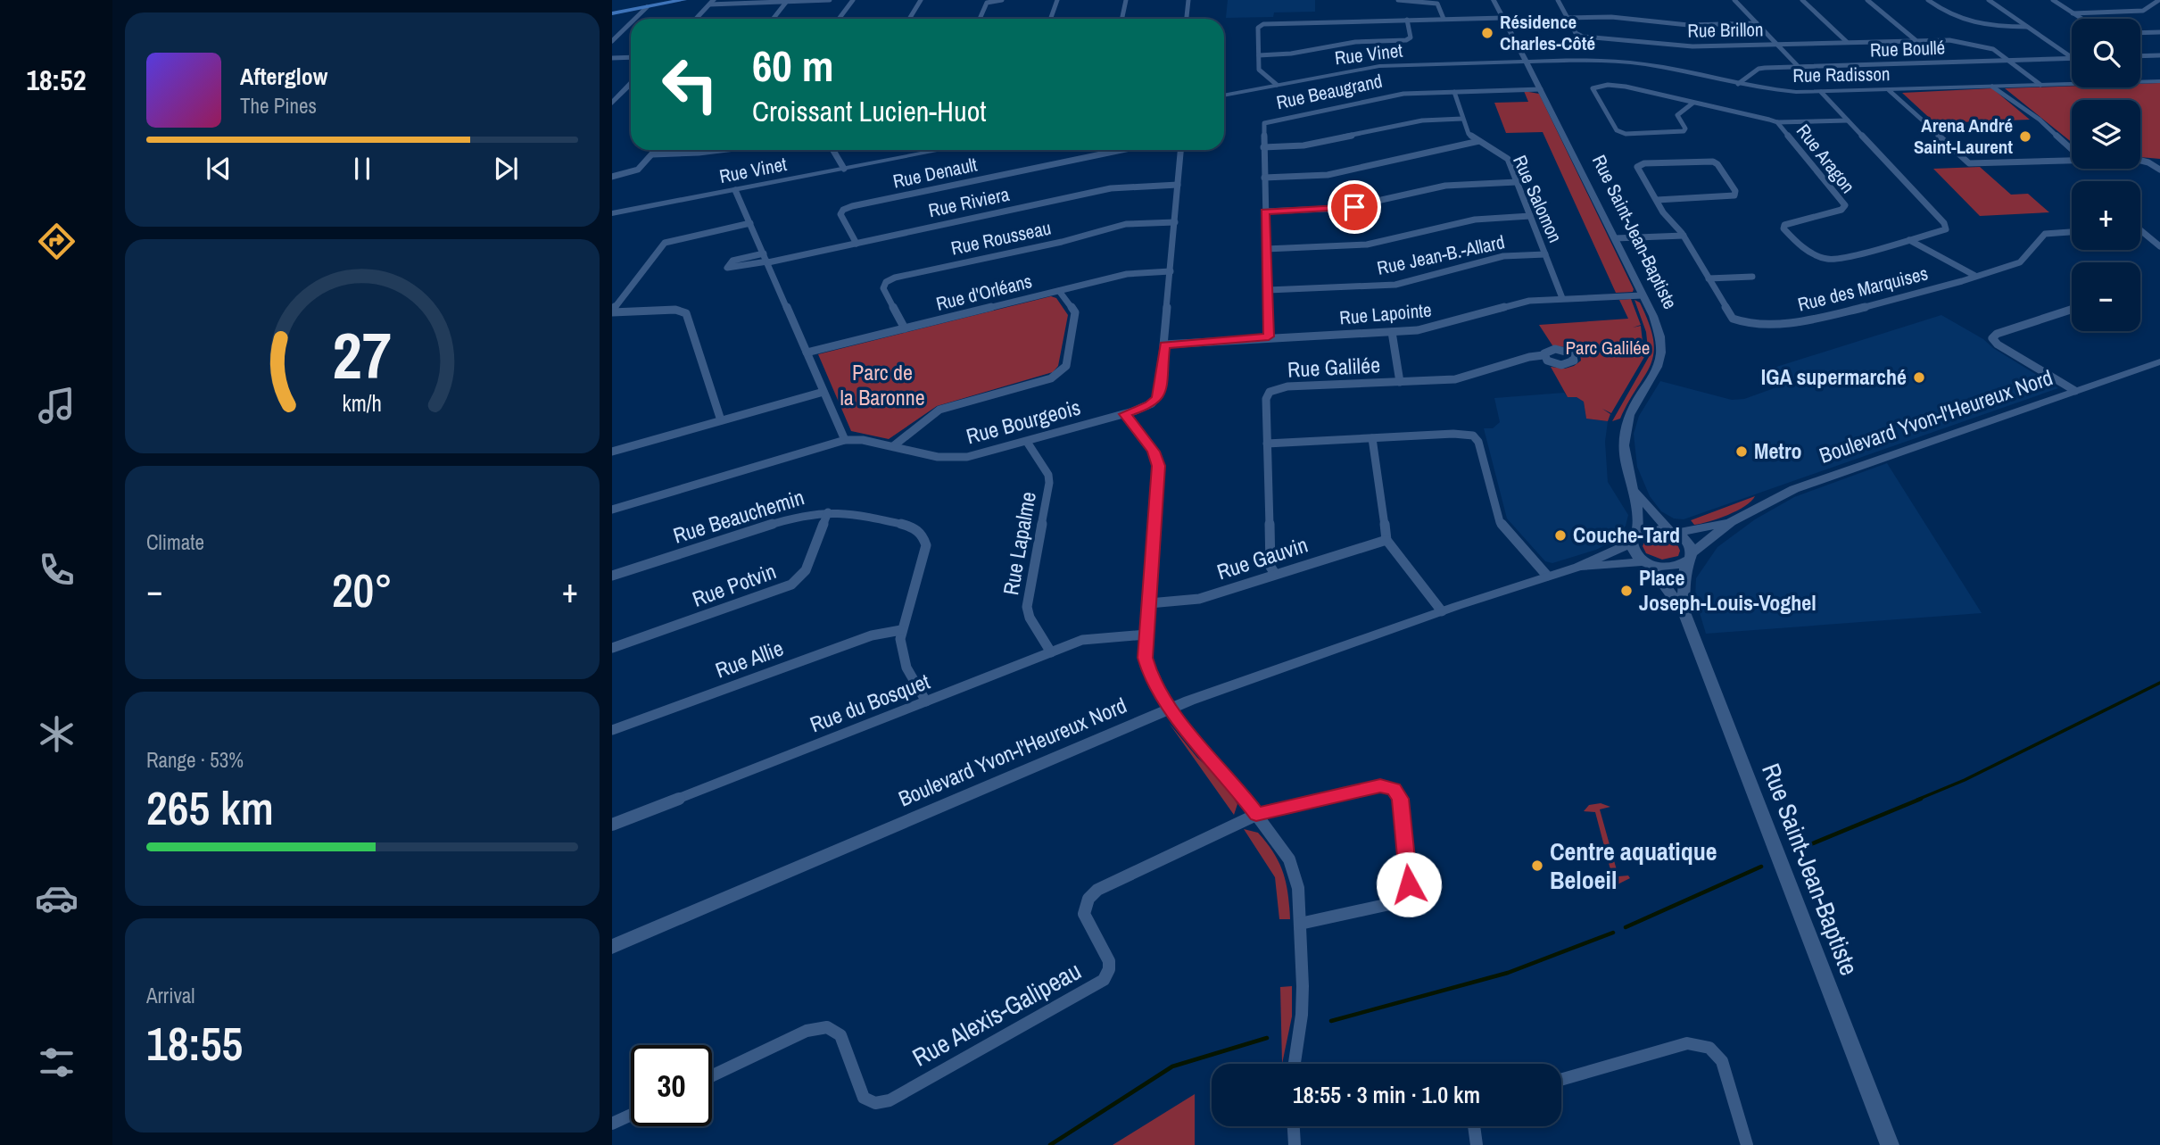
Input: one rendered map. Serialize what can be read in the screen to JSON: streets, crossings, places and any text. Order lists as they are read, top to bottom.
{
  "streets": {
    "street": [
      "Rue Brillon",
      "Rue Boullé",
      "Rue Vinet",
      "Rue Radisson",
      "Rue Beaugrand",
      "Rue Aragon",
      "Rue Denault",
      "Rue Salomon",
      "Rue Riviera",
      "Rue Saint-Jean-Baptiste",
      "Rue Rousseau",
      "Rue Jean-B.-Allard",
      "Rue des Marquises",
      "Rue d'Orléans",
      "Rue Lapointe",
      "Rue Galilée",
      "Boulevard Yvon-l'Heureux Nord",
      "Rue Bourgeois",
      "Rue Beauchemin",
      "Rue Lapalme",
      "Rue Gauvin",
      "Rue Potvin",
      "Rue Allie",
      "Rue du Bosquet",
      "Rue Alexis-Galipeau"
    ]
  },
  "crossings": [
    ["Rue Brillon", "Rue Boullé"],
    ["Rue Brillon", "Rue Radisson"],
    ["Rue Boullé", "Rue Radisson"],
    ["Rue Vinet", "Rue Radisson"],
    ["Rue Vinet", "Rue Saint-Jean-Baptiste"],
    ["Rue Radisson", "Rue Saint-Jean-Baptiste"],
    ["Rue Beaugrand", "Rue Salomon"],
    ["Rue Beaugrand", "Rue Saint-Jean-Baptiste"],
    ["Rue Beaugrand", "Rue Jean-B.-Allard"],
    ["Rue Beaugrand", "Rue Lapointe"],
    ["Rue Denault", "Rue Riviera"],
    ["Rue Salomon", "Rue Jean-B.-Allard"],
    ["Rue Salomon", "Rue Lapointe"],
    ["Rue Riviera", "Rue Bourgeois"],
    ["Rue Saint-Jean-Baptiste", "Rue Lapointe"],
    ["Rue Saint-Jean-Baptiste", "Boulevard Yvon-l'Heureux Nord"],
    ["Rue Rousseau", "Rue d'Orléans"],
    ["Rue Rousseau", "Rue Bourgeois"],
    ["Rue d'Orléans", "Rue Bourgeois"],
    ["Rue Lapointe", "Rue Bourgeois"],
    ["Rue Galilée", "Rue Gauvin"],
    ["Rue Bourgeois", "Rue Lapalme"],
    ["Rue Beauchemin", "Rue Potvin"],
    ["Rue Beauchemin", "Rue Allie"],
    ["Rue Beauchemin", "Rue du Bosquet"],
    ["Rue Lapalme", "Rue du Bosquet"]
  ],
  "parks": ["Parc Galilée", "Parc de la Baronne"],
  "places": [
    "Résidence Charles-Côté",
    "Arena André Saint-Laurent",
    "IGA supermarché",
    "Metro",
    "Couche-Tard",
    "Place Joseph-Louis-Voghel",
    "Centre aquatique Beloeil"
  ],
  "page": {
    "tabs": "18:52",
    "map_buttons": ["+", "−"],
    "turn": ["60 m", "Croissant Lucien-Huot"],
    "song": ["Afterglow", "The Pines"],
    "tile": [
      "Climate",
      ["Range · 53%", "265 km"],
      ["Arrival", "18:55"]
    ],
    "heat": ["−", "20°", "+"],
    "limit": "30",
    "trip": "18:55 · 3 min · 1.0 km",
    "gauge": ["27", "km/h"]
  }
}
